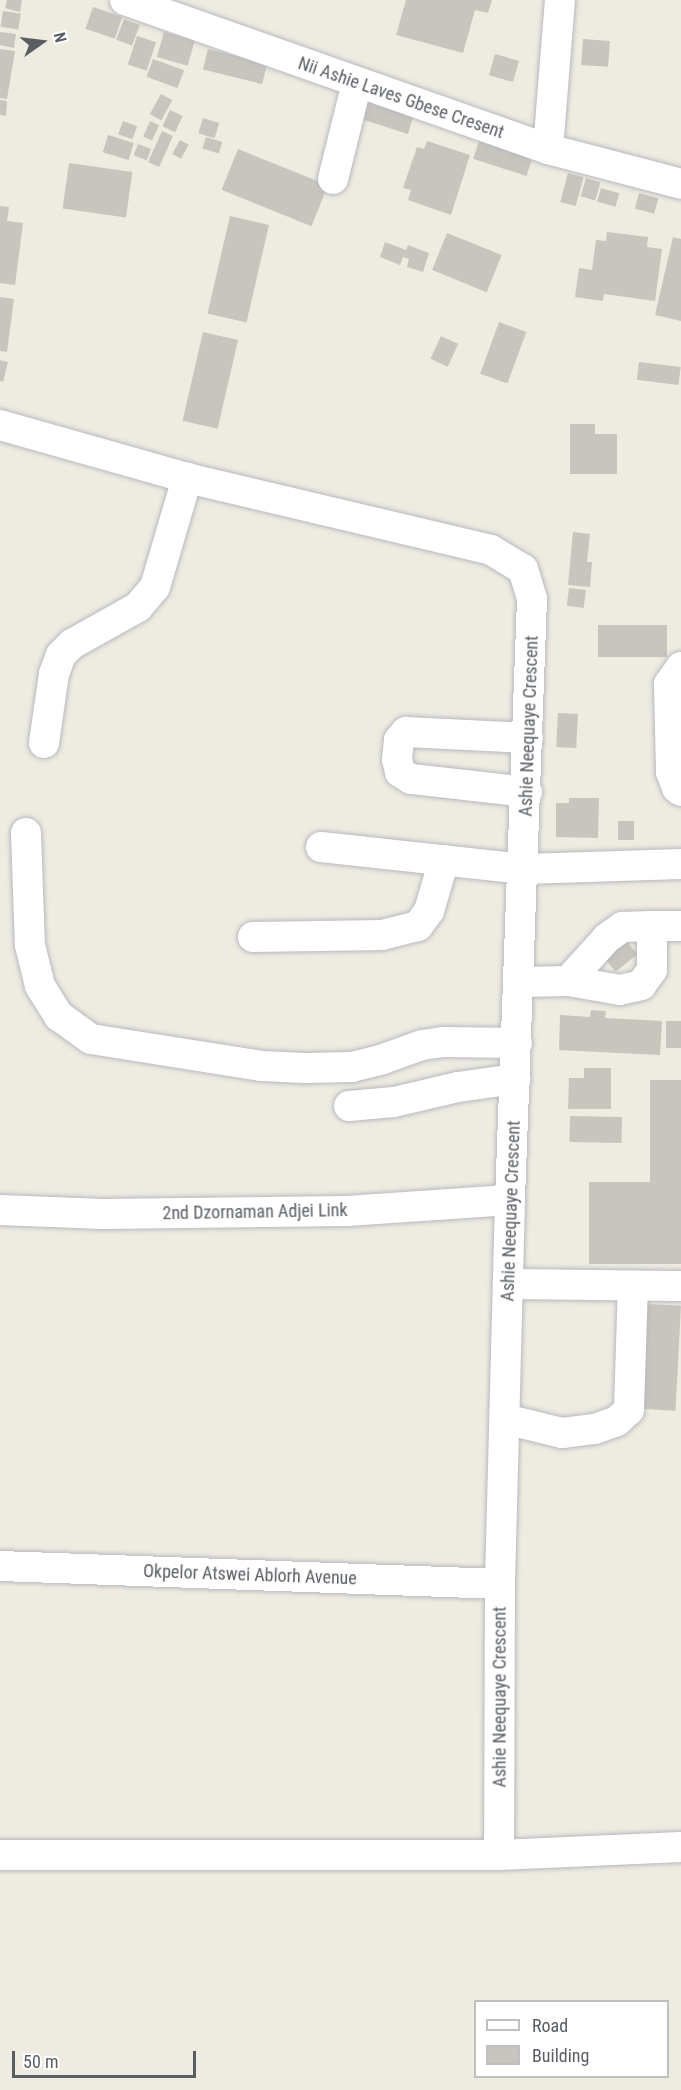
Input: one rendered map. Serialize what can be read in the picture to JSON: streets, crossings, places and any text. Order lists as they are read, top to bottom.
{
  "streets": {
    "street": [
      "Nii Ashie Laves Gbese Cresent",
      "Ashie Neequaye Crescent",
      "2nd Dzornaman Adjei Link",
      "Okpelor Atswei Ablorh Avenue"
    ]
  },
  "crossings": [
    ["Ashie Neequaye Crescent", "2nd Dzornaman Adjei Link"],
    ["Ashie Neequaye Crescent", "Okpelor Atswei Ablorh Avenue"]
  ],
  "legend": ["Road", "Building"],
  "scale_bar": "50 m",
  "north": "right"
}
